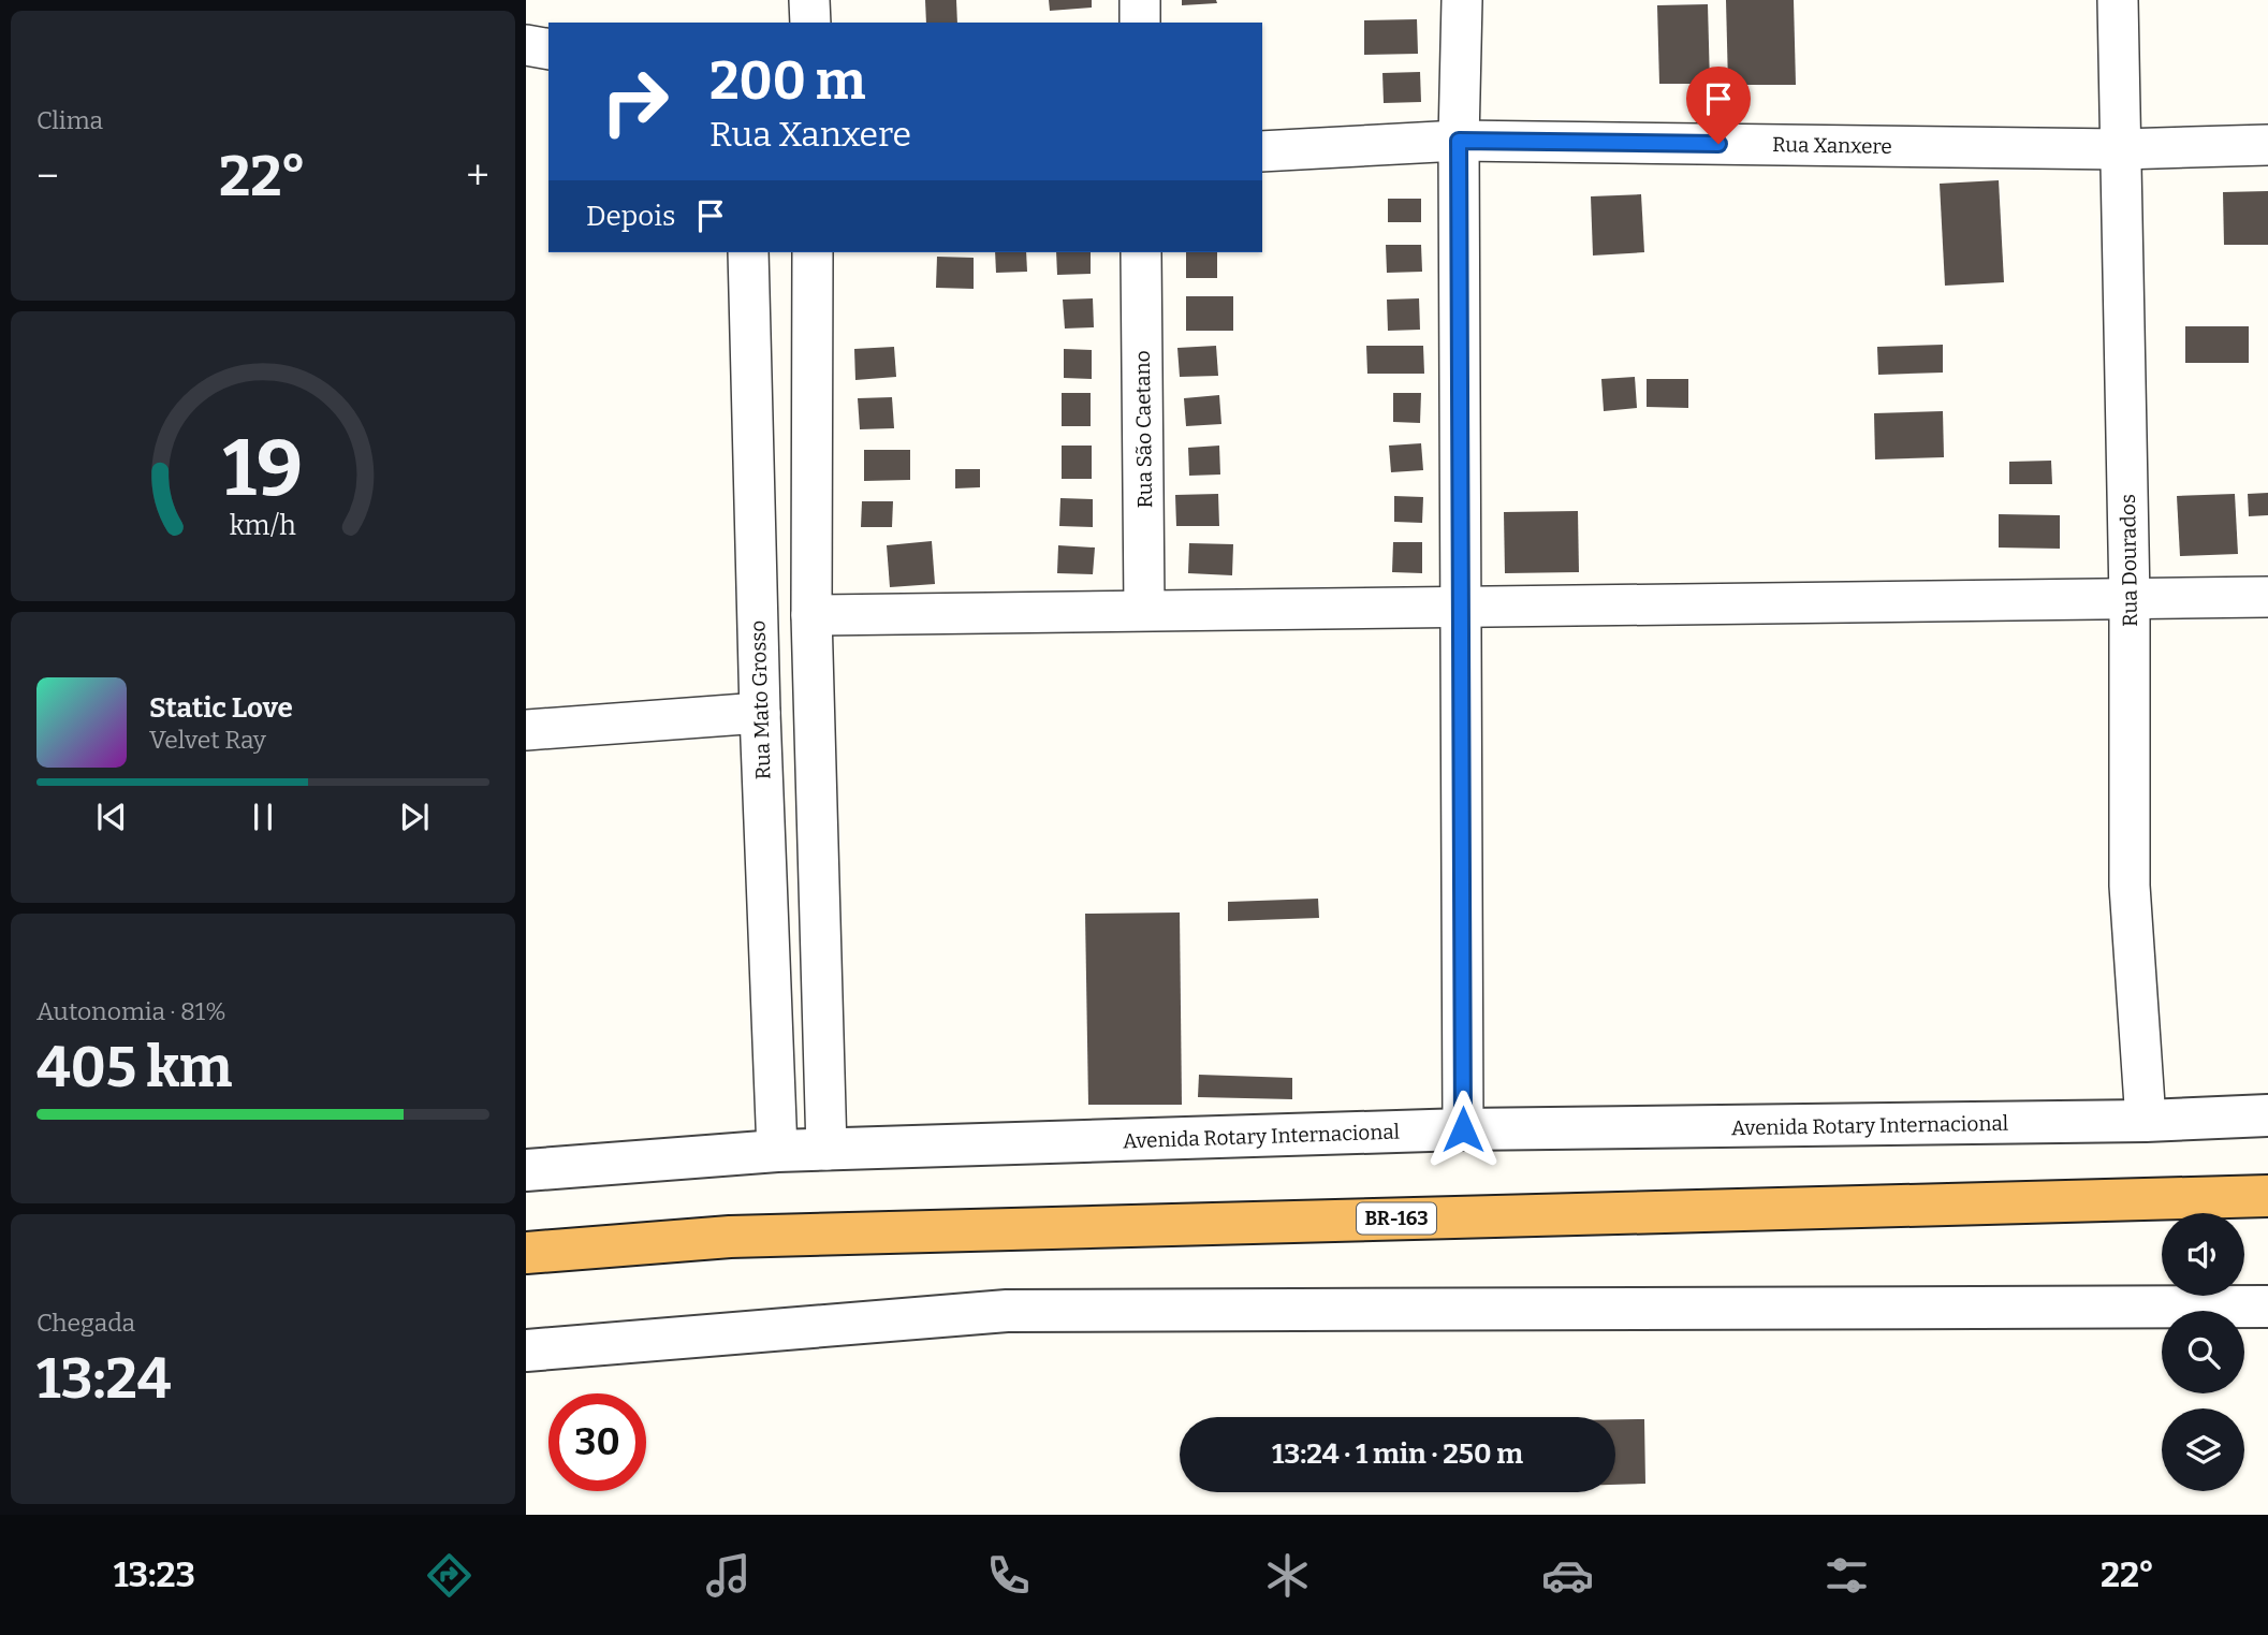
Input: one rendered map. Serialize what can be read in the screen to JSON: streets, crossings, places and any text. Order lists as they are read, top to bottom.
{
  "streets": {
    "highway": ["BR-163"],
    "street": [
      "Rua Xanxere",
      "Rua São Caetano",
      "Rua Dourados",
      "Rua Mato Grosso",
      "Avenida Rotary Internacional"
    ]
  },
  "crossings": [
    ["Rua Xanxere", "Rua Dourados"],
    ["Rua Dourados", "Avenida Rotary Internacional"],
    ["Rua Mato Grosso", "Avenida Rotary Internacional"]
  ],
  "page": {
    "tile": [
      "Clima",
      ["Autonomia · 81%", "405 km"],
      ["Chegada", "13:24"]
    ],
    "turn": ["200 m", "Rua Xanxere"],
    "heat": ["−", "22°", "+"],
    "then": "Depois",
    "song": ["Static Love", "Velvet Ray"],
    "limit": "30",
    "trip": "13:24 · 1 min · 250 m",
    "tabs": ["13:23", "22°"],
    "gauge": ["19", "km/h"]
  }
}
